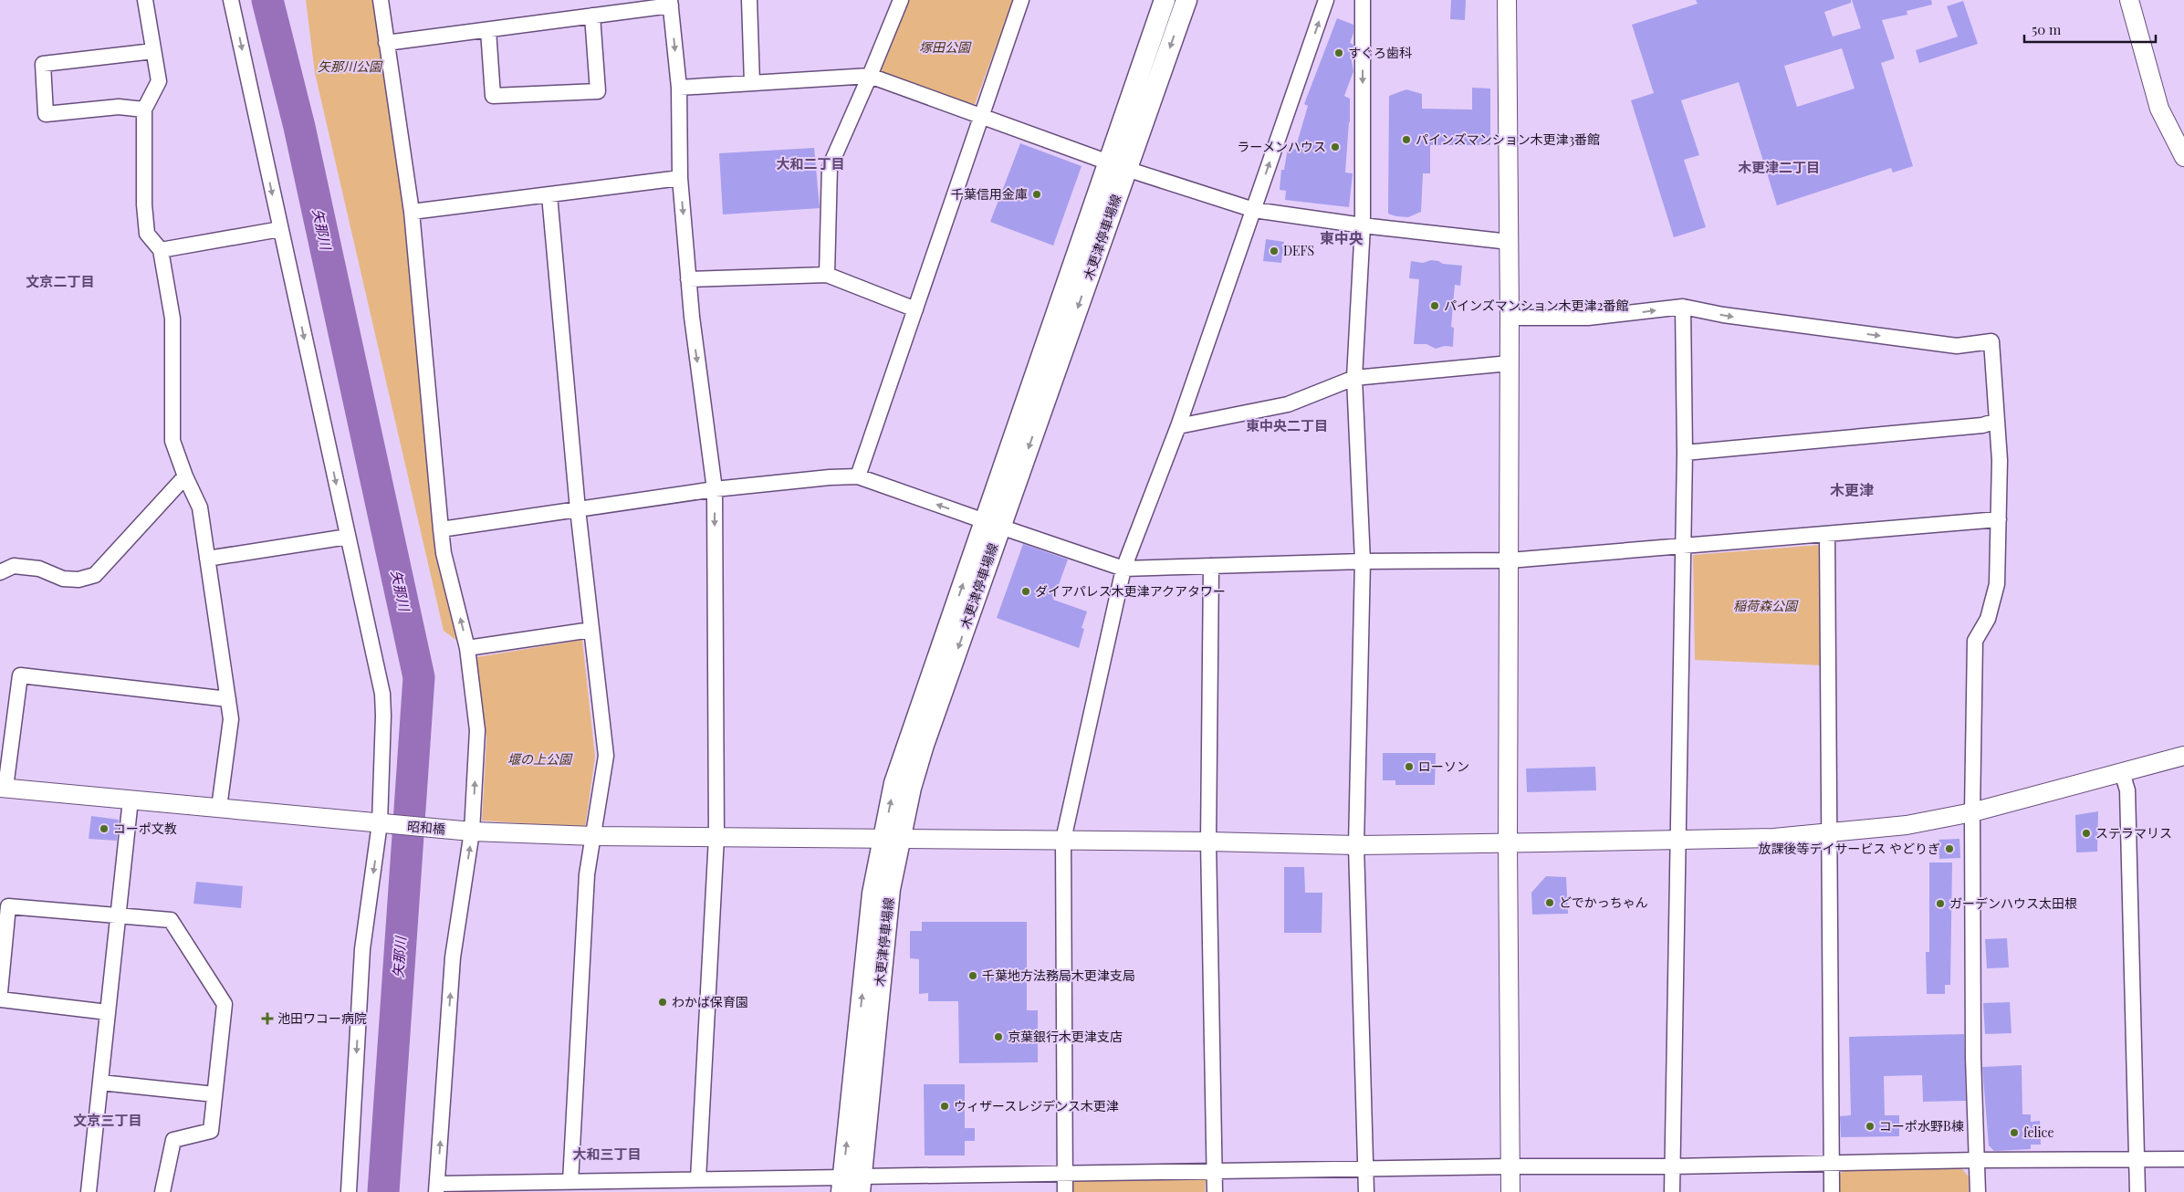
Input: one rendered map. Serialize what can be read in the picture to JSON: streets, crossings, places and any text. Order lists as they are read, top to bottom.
{
  "streets": {
    "main road": ["木更津停車場線"],
    "street": ["昭和橋"]
  },
  "crossings": [
    ["木更津停車場線", "昭和橋"]
  ],
  "districts": [
    "大和二丁目",
    "木更津二丁目",
    "東中央",
    "文京二丁目",
    "東中央二丁目",
    "木更津",
    "文京三丁目",
    "大和三丁目"
  ],
  "water": ["矢那川"],
  "parks": [
    "塚田公園",
    "矢那川公園",
    "稲荷森公園",
    "堰の上公園"
  ],
  "places": {
    "other": [
      "すぐろ歯科",
      "パインズマンション木更津3番館",
      "ラーメンハウス",
      "千葉信用金庫",
      "DEFS",
      "パインズマンション木更津2番館",
      "ダイアパレス木更津アクアタワー",
      "ローソン",
      "コーポ文教",
      "ステラマリス",
      "放課後等デイサービス やどりぎ",
      "どでかっちゃん",
      "ガーデンハウス太田根",
      "千葉地方法務局木更津支局",
      "わかば保育園",
      "京葉銀行木更津支店",
      "ウィザースレジデンス木更津",
      "コーポ水野B棟",
      "felice"
    ],
    "health": ["池田ワコー病院"]
  },
  "scale_bar": "50 m"
}
